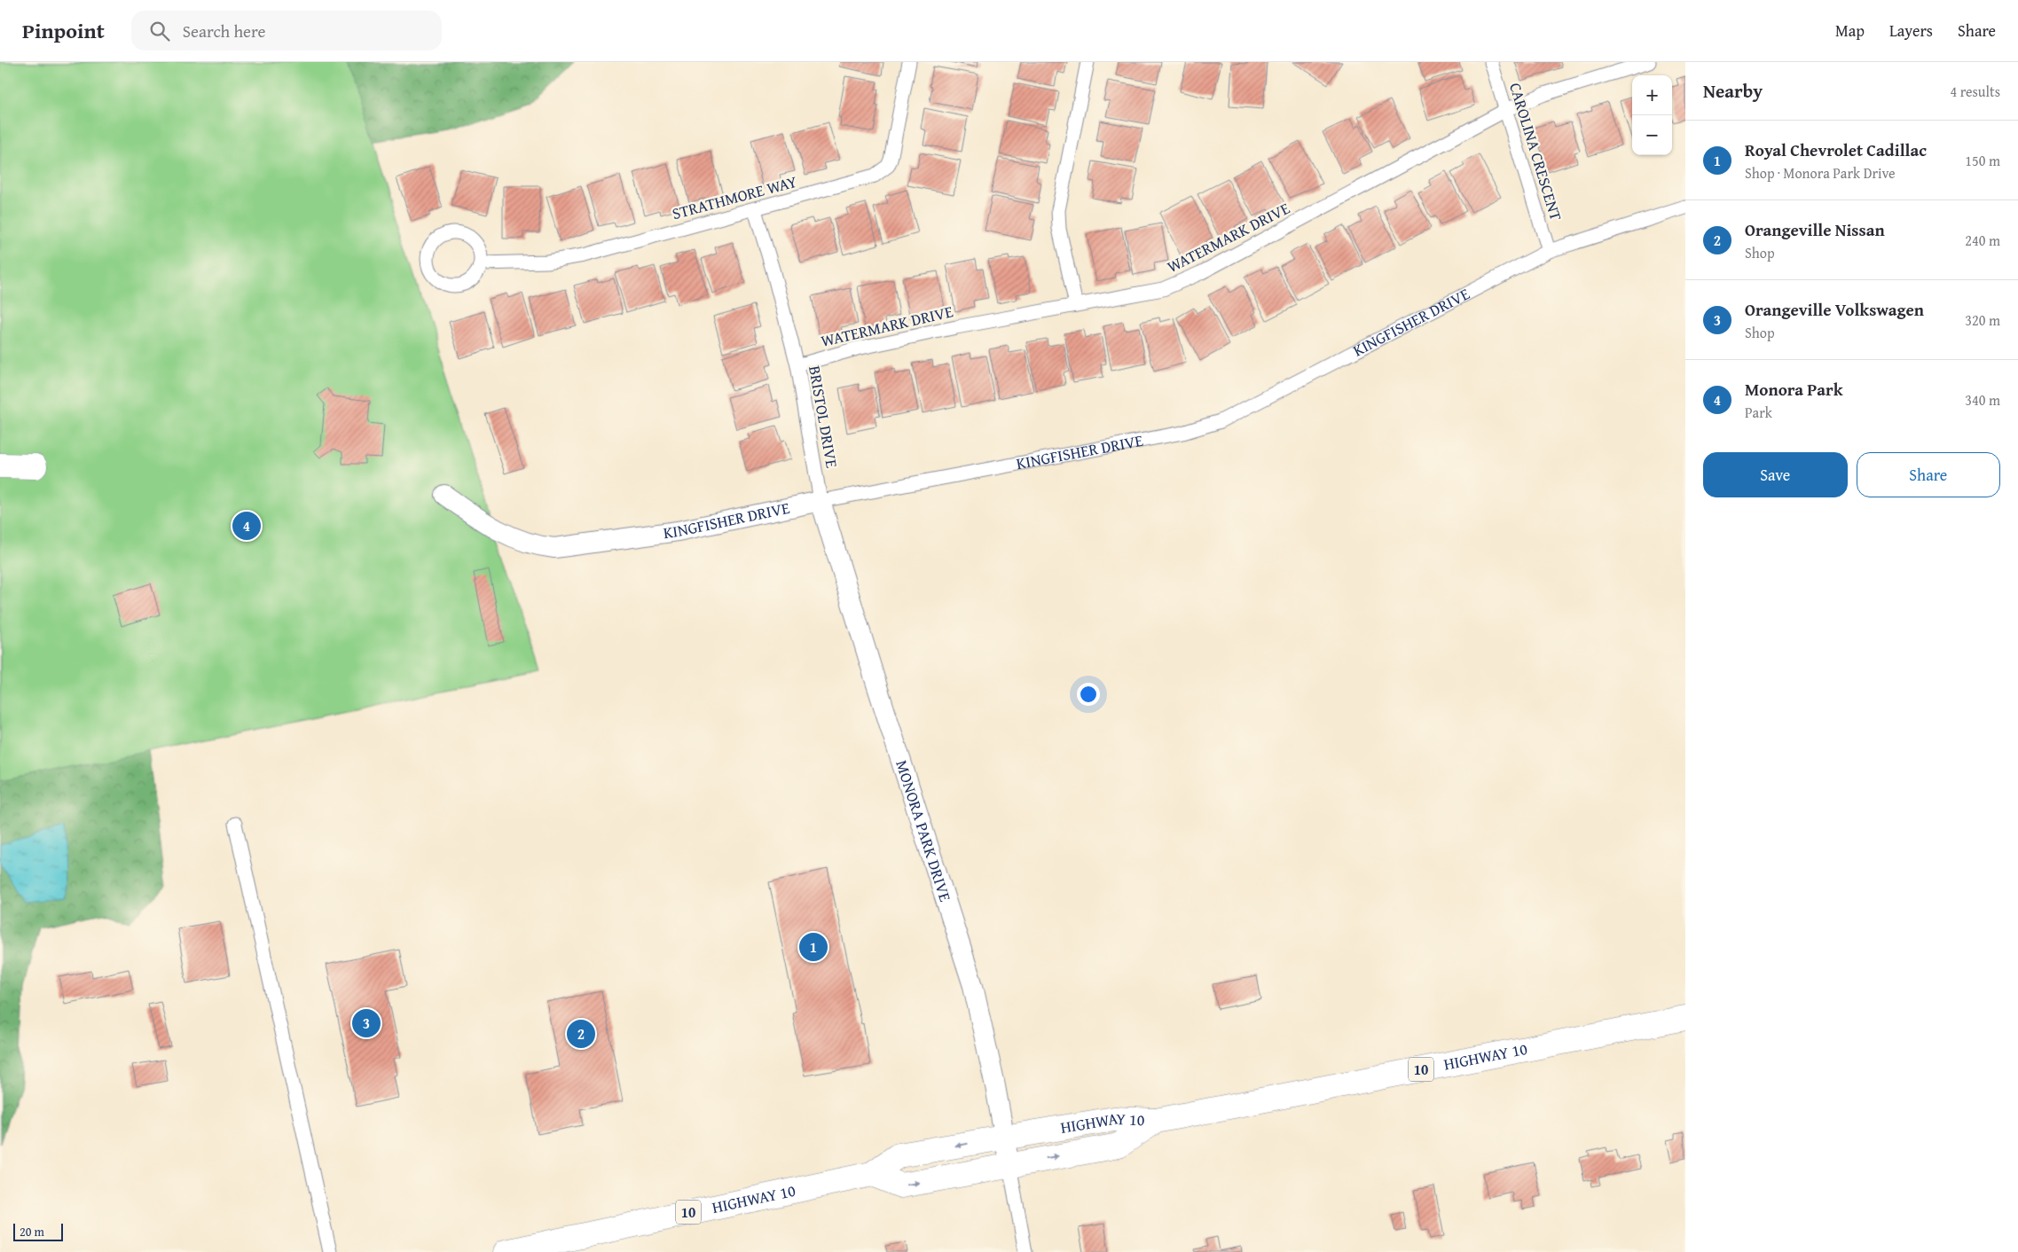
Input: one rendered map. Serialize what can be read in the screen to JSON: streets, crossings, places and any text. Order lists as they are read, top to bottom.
{
  "streets": {
    "highway": ["HIGHWAY 10", "10"],
    "street": [
      "CAROLINA CRESCENT",
      "STRATHMORE WAY",
      "WATERMARK DRIVE",
      "KINGFISHER DRIVE",
      "BRISTOL DRIVE",
      "MONORA PARK DRIVE"
    ]
  },
  "crossings": [
    ["CAROLINA CRESCENT", "WATERMARK DRIVE"],
    ["CAROLINA CRESCENT", "KINGFISHER DRIVE"],
    ["STRATHMORE WAY", "BRISTOL DRIVE"],
    ["WATERMARK DRIVE", "BRISTOL DRIVE"],
    ["KINGFISHER DRIVE", "BRISTOL DRIVE"],
    ["KINGFISHER DRIVE", "MONORA PARK DRIVE"],
    ["BRISTOL DRIVE", "MONORA PARK DRIVE"],
    ["MONORA PARK DRIVE", "HIGHWAY 10"]
  ],
  "scale_bar": "20 m",
  "page": {
    "header": "Pinpoint",
    "search": "Search here",
    "nav": ["Map", "Layers", "Share"],
    "heading": ["Nearby", "4 results"],
    "map_buttons": ["+", "−"],
    "list": [
      {
        "mark": "1",
        "name": "Royal Chevrolet Cadillac",
        "note": "Shop · Monora Park Drive",
        "value": "150 m"
      },
      {
        "mark": "2",
        "name": "Orangeville Nissan",
        "note": "Shop",
        "value": "240 m"
      },
      {
        "mark": "3",
        "name": "Orangeville Volkswagen",
        "note": "Shop",
        "value": "320 m"
      },
      {
        "mark": "4",
        "name": "Monora Park",
        "note": "Park",
        "value": "340 m"
      }
    ],
    "buttons": ["Save", "Share"],
    "pins": [
      "4",
      "1",
      "3",
      "2"
    ],
    "scale": "20 m"
  }
}
